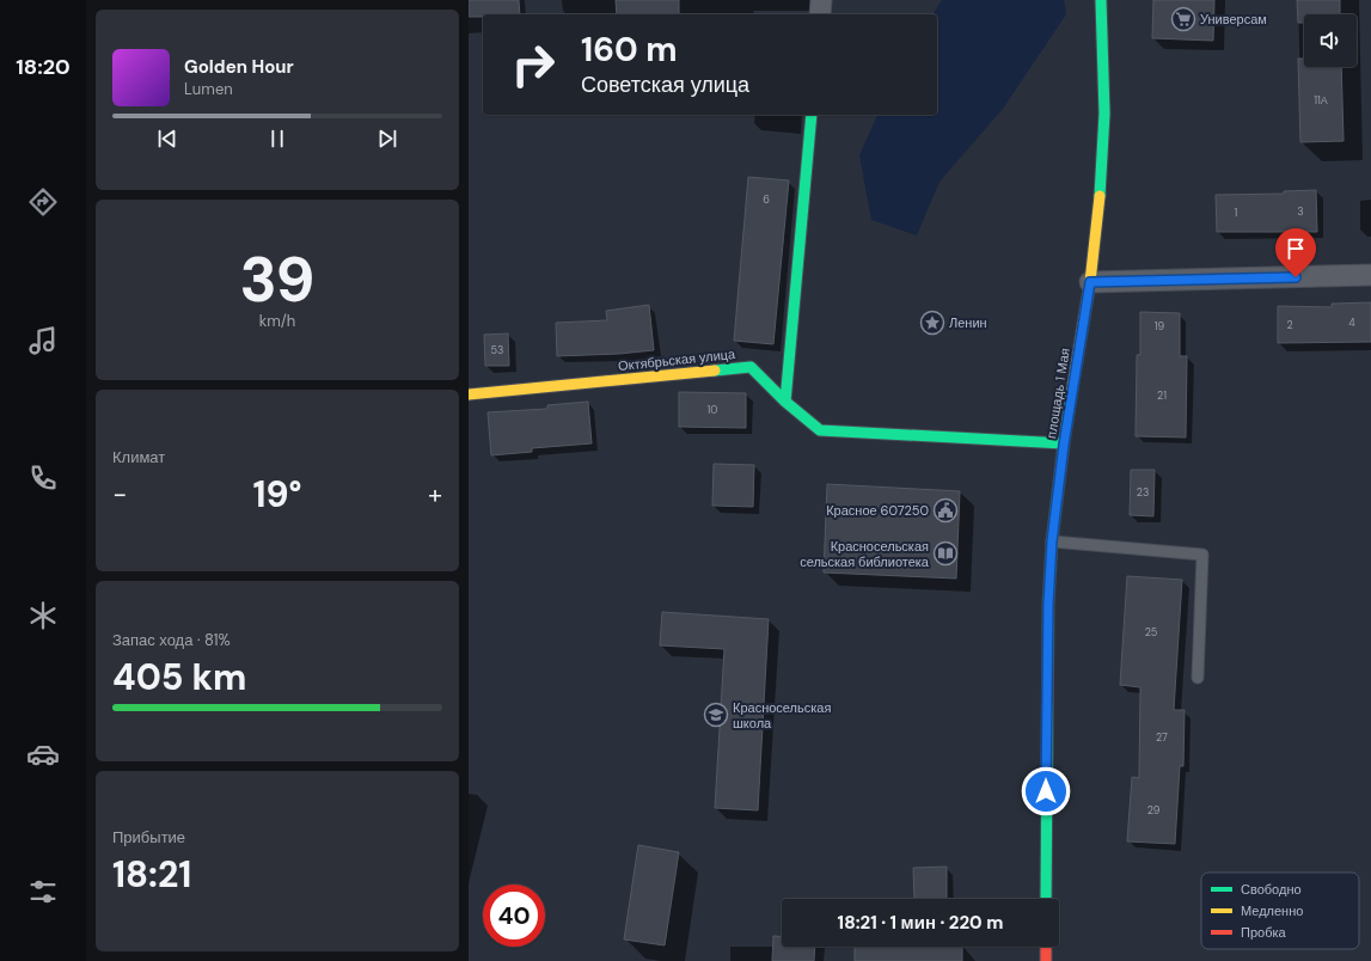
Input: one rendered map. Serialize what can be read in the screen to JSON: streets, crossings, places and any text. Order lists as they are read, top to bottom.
{
  "streets": {
    "street": ["Октябрьская улица", "площадь 1 Мая"]
  },
  "crossings": [
    ["Октябрьская улица", "площадь 1 Мая"]
  ],
  "places": {
    "supermarket": ["Универсам"],
    "place": ["Ленин"],
    "public building": ["Красное 607250"],
    "library": ["Красносельская сельская библиотека"],
    "school or university": ["Красносельская школа"]
  },
  "house_numbers": [
    "11А",
    "6",
    "3",
    "1",
    "4",
    "2",
    "19",
    "53",
    "21",
    "10",
    "23",
    "25",
    "27",
    "29"
  ],
  "legend": ["Свободно", "Медленно", "Пробка"],
  "page": {
    "tabs": "18:20",
    "turn": ["160 m", "Советская улица"],
    "song": ["Golden Hour", "Lumen"],
    "tile": [
      ["39", "km/h"],
      "Климат",
      ["Запас хода · 81%", "405 km"],
      ["Прибытие", "18:21"]
    ],
    "heat": ["−", "19°", "+"],
    "limit": "40",
    "trip": "18:21 · 1 мин · 220 m"
  }
}
